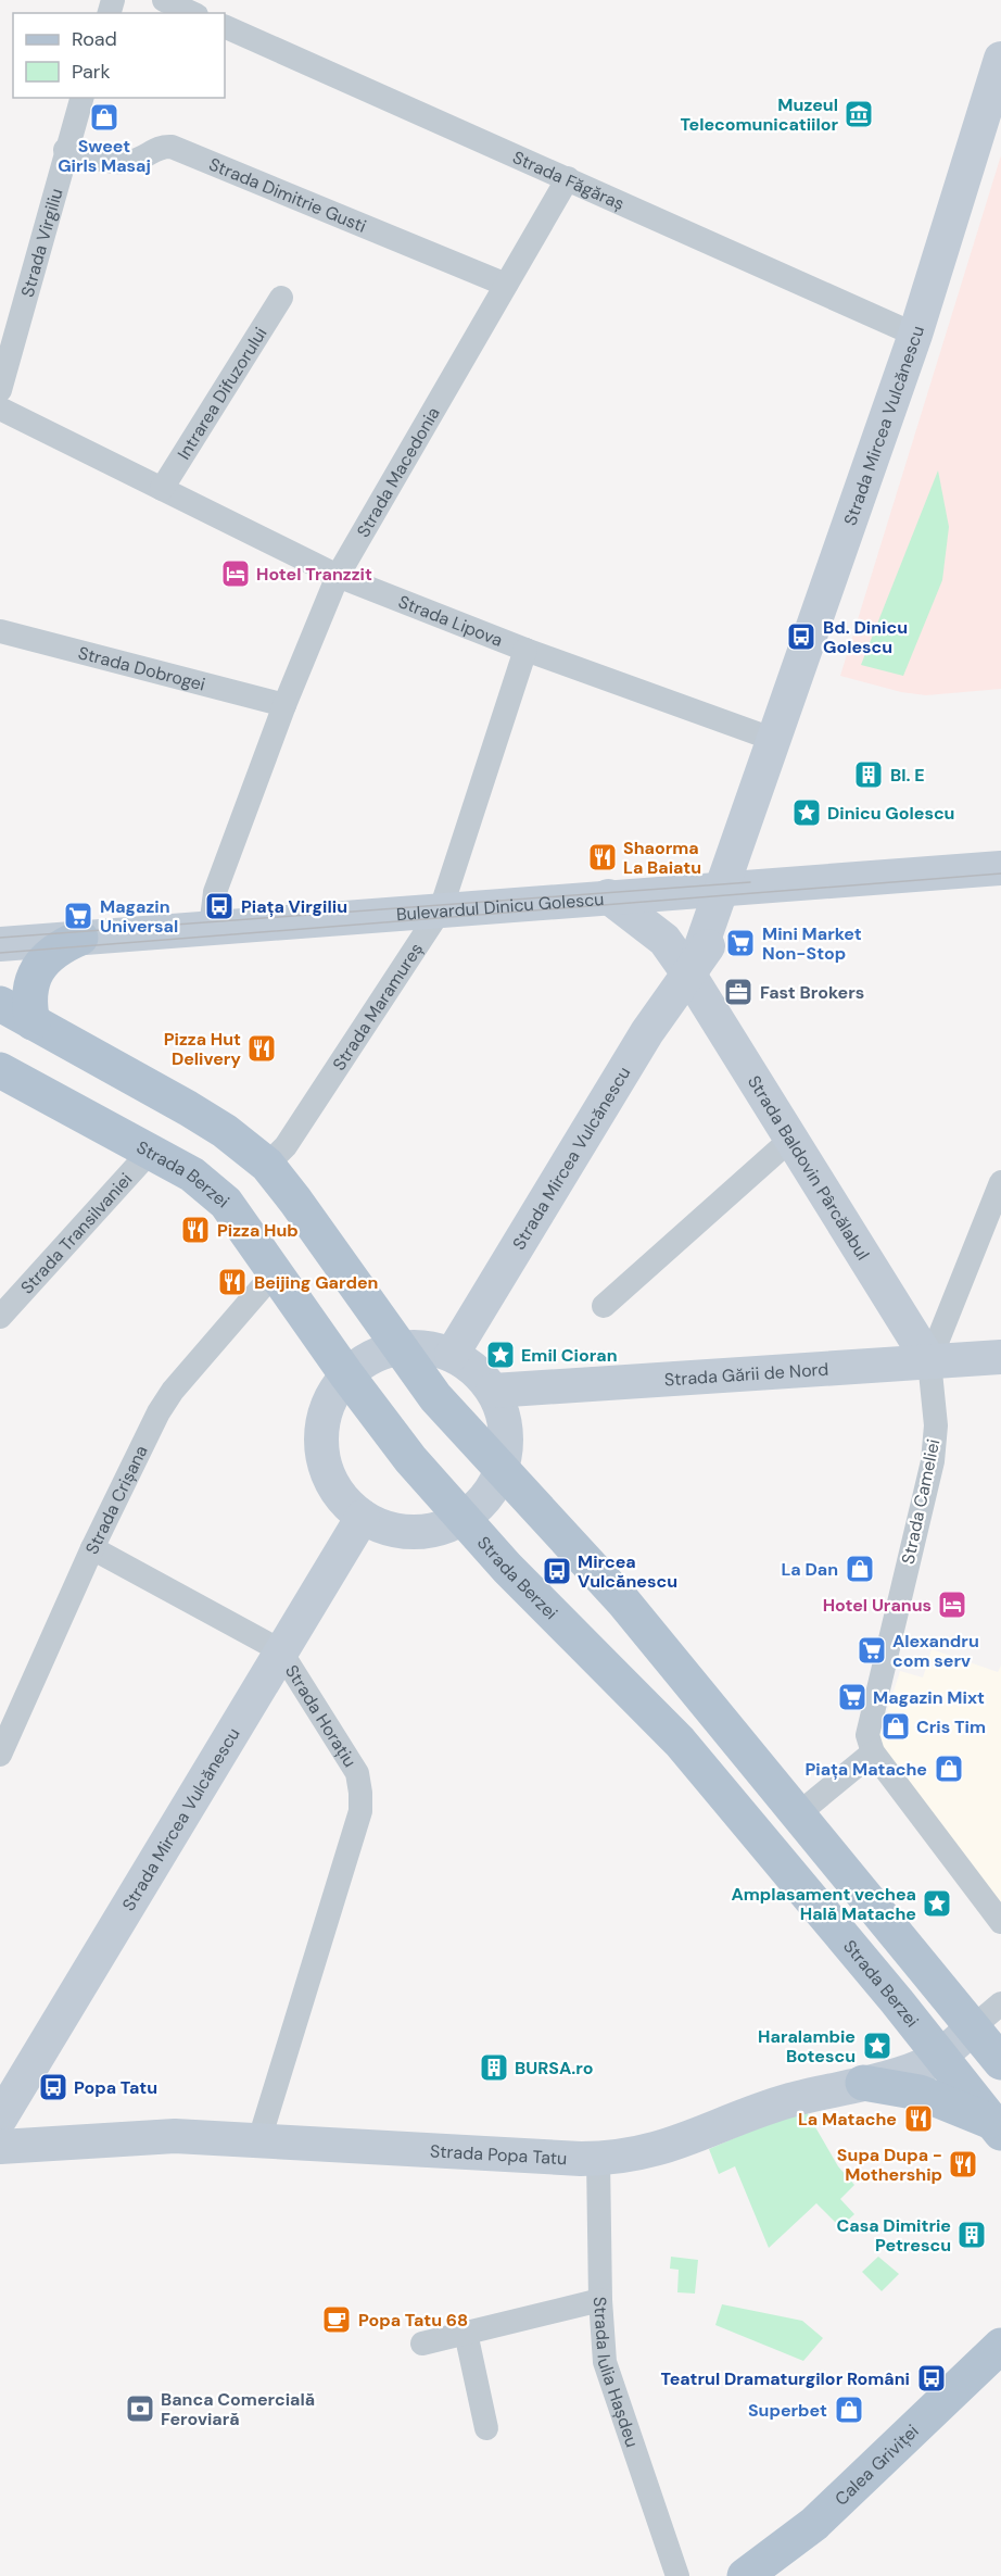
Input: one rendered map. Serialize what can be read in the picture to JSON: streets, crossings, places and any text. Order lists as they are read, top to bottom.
{
  "streets": {
    "main road": [
      "Strada Mircea Vulcănescu",
      "Bulevardul Dinicu Golescu",
      "Strada Baldovin Pârcălabul",
      "Strada Berzei",
      "Strada Gării de Nord",
      "Strada Popa Tatu",
      "Calea Griviței"
    ],
    "street": [
      "Strada Făgăraș",
      "Strada Dimitrie Gusti",
      "Strada Virgiliu",
      "Intrarea Difuzorului",
      "Strada Macedonia",
      "Strada Lipova",
      "Strada Dobrogei",
      "Strada Maramureș",
      "Strada Transilvaniei",
      "Strada Crișana",
      "Strada Cameliei",
      "Strada Horațiu",
      "Strada Iulia Hașdeu"
    ]
  },
  "crossings": [
    ["Strada Făgăraș", "Strada Mircea Vulcănescu"],
    ["Strada Făgăraș", "Strada Macedonia"],
    ["Strada Dimitrie Gusti", "Strada Virgiliu"],
    ["Strada Dimitrie Gusti", "Strada Macedonia"],
    ["Intrarea Difuzorului", "Strada Lipova"],
    ["Strada Mircea Vulcănescu", "Strada Lipova"],
    ["Strada Mircea Vulcănescu", "Bulevardul Dinicu Golescu"],
    ["Strada Mircea Vulcănescu", "Strada Baldovin Pârcălabul"],
    ["Strada Mircea Vulcănescu", "Strada Horațiu"],
    ["Strada Macedonia", "Strada Lipova"],
    ["Strada Macedonia", "Strada Dobrogei"],
    ["Strada Macedonia", "Bulevardul Dinicu Golescu"],
    ["Strada Lipova", "Strada Maramureș"],
    ["Bulevardul Dinicu Golescu", "Strada Maramureș"],
    ["Bulevardul Dinicu Golescu", "Strada Baldovin Pârcălabul"],
    ["Strada Baldovin Pârcălabul", "Strada Gării de Nord"],
    ["Strada Baldovin Pârcălabul", "Strada Cameliei"],
    ["Strada Berzei", "Strada Transilvaniei"],
    ["Strada Berzei", "Strada Crișana"],
    ["Strada Berzei", "Strada Popa Tatu"],
    ["Strada Gării de Nord", "Strada Cameliei"],
    ["Strada Crișana", "Strada Horațiu"],
    ["Strada Horațiu", "Strada Popa Tatu"],
    ["Strada Popa Tatu", "Strada Iulia Hașdeu"]
  ],
  "places": {
    "museum": ["Muzeul Telecomunicatiilor"],
    "shop": [
      "Sweet Girls Masaj",
      "La Dan",
      "Cris Tim",
      "Piața Matache",
      "Superbet"
    ],
    "hotel": ["Hotel Tranzzit", "Hotel Uranus"],
    "bus stop": [
      "Bd. Dinicu Golescu",
      "Piața Virgiliu",
      "Mircea Vulcănescu",
      "Popa Tatu",
      "Teatrul Dramaturgilor Români"
    ],
    "building": ["Bl. E", "BURSA.ro", "Casa Dimitrie Petrescu"],
    "place": [
      "Dinicu Golescu",
      "Emil Cioran",
      "Amplasament vechea Hală Matache",
      "Haralambie Botescu"
    ],
    "restaurant": [
      "Shaorma La Baiatu",
      "Pizza Hut Delivery",
      "Pizza Hub",
      "Beijing Garden",
      "La Matache",
      "Supa Dupa - Mothership"
    ],
    "supermarket": [
      "Magazin Universal",
      "Mini Market Non-Stop",
      "Alexandru com serv",
      "Magazin Mixt"
    ],
    "office": ["Fast Brokers"],
    "cafe": ["Popa Tatu 68"],
    "bank": ["Banca Comercială Feroviară"]
  },
  "legend": ["Road", "Park"]
}
